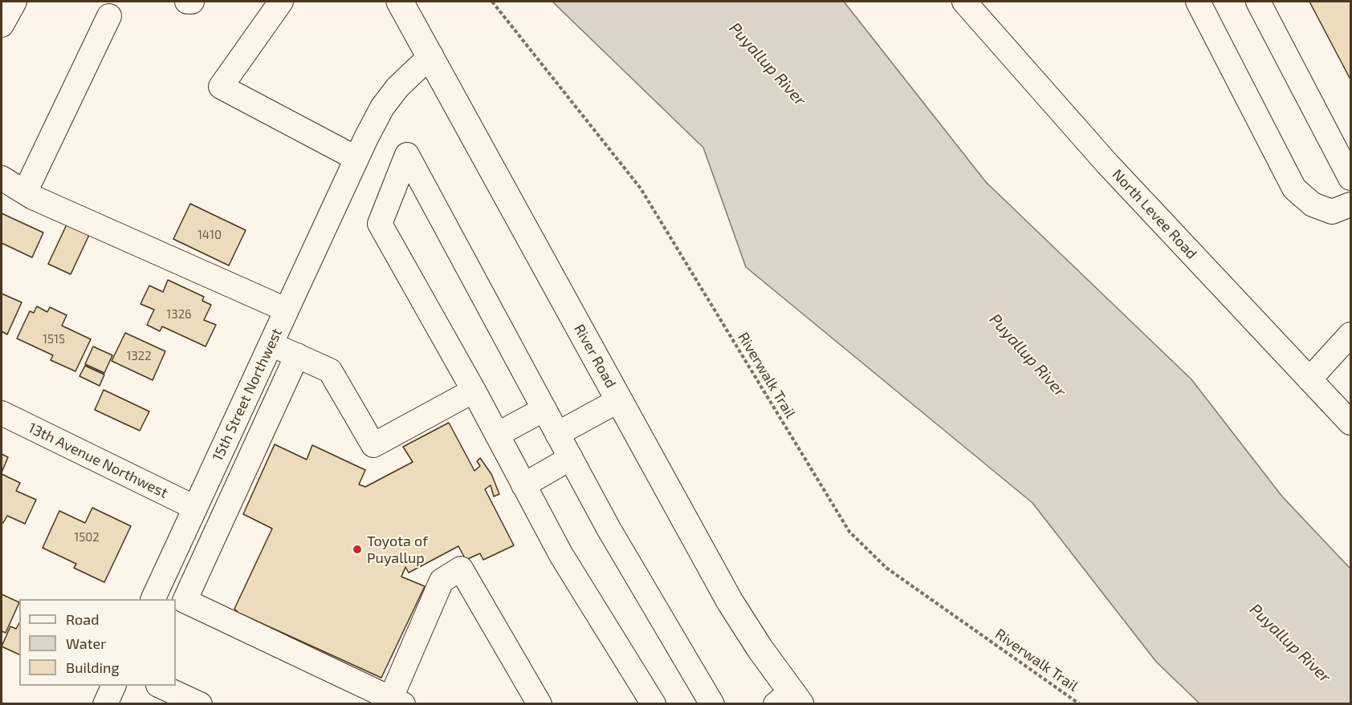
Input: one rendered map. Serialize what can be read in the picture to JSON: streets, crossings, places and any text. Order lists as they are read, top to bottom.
{
  "streets": {
    "main road": ["River Road"],
    "street": ["North Levee Road", "15th Street Northwest", "13th Avenue Northwest"],
    "path": ["Riverwalk Trail"]
  },
  "crossings": [
    ["River Road", "15th Street Northwest"],
    ["15th Street Northwest", "13th Avenue Northwest"]
  ],
  "water": ["Puyallup River"],
  "places": ["Toyota of Puyallup"],
  "house_numbers": [
    "1410",
    "1326",
    "1515",
    "1322",
    "1502"
  ],
  "legend": ["Road", "Water", "Building"]
}
